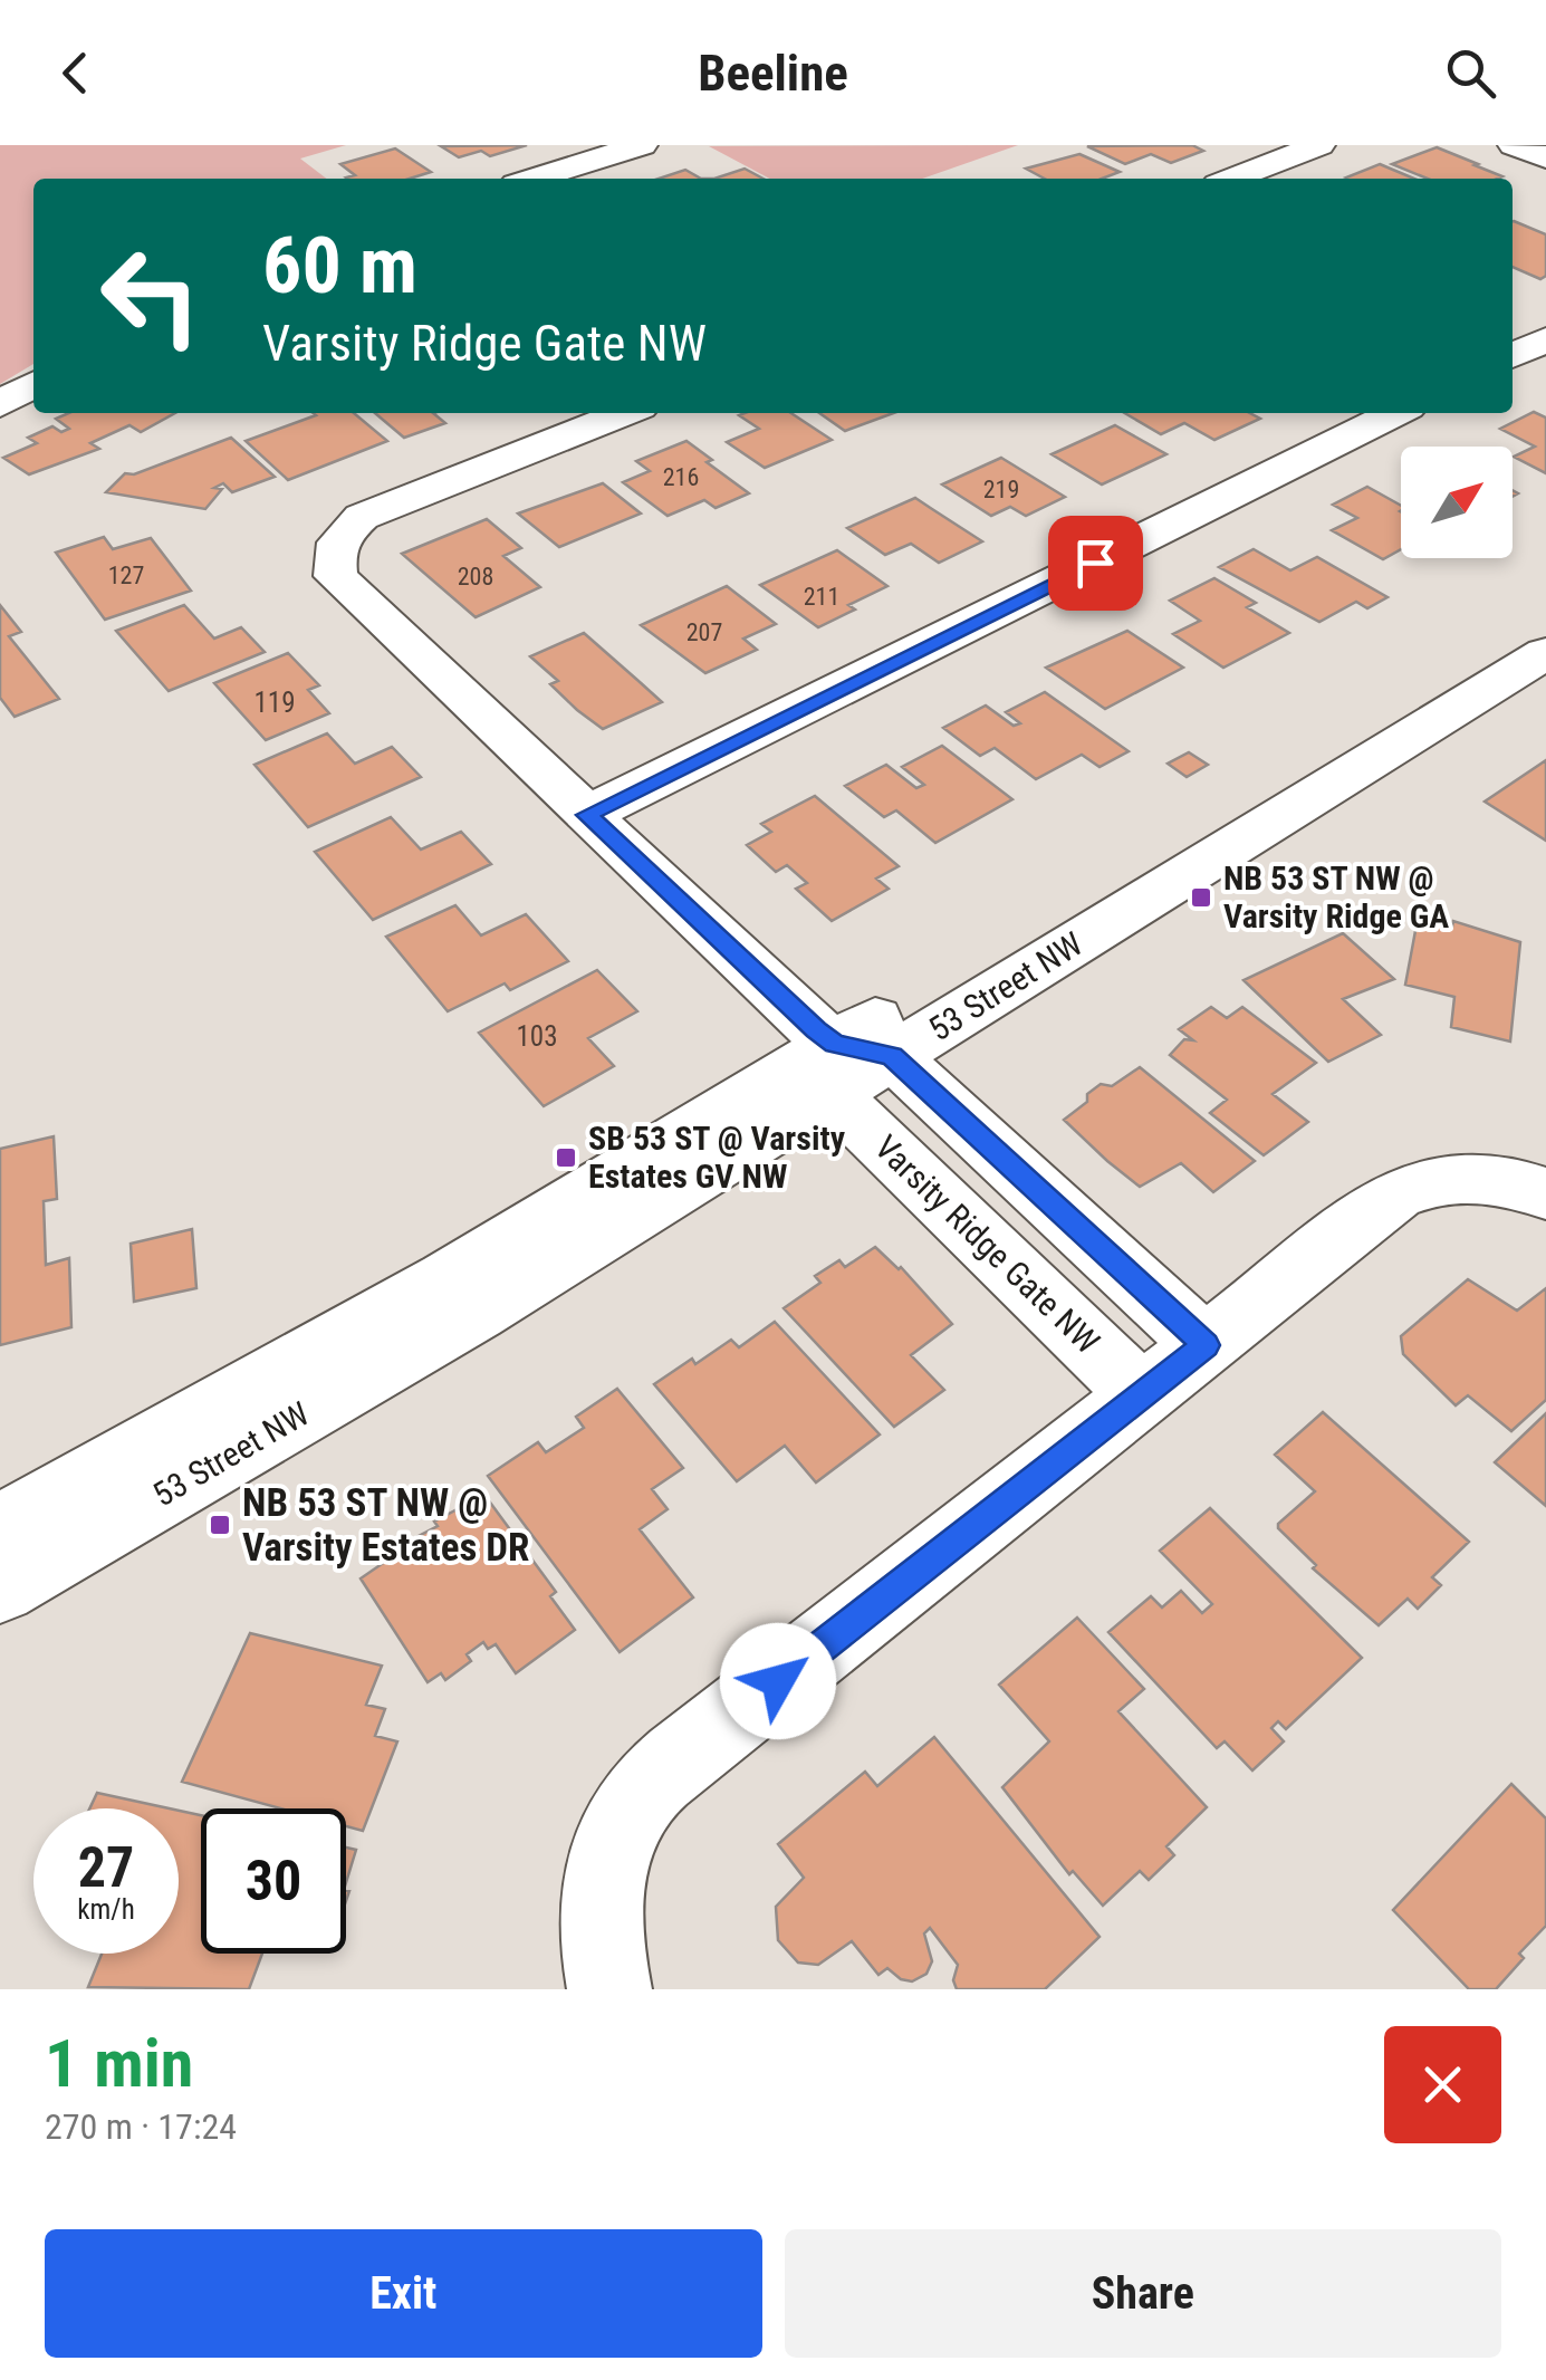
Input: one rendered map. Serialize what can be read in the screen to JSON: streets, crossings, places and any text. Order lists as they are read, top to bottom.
{
  "streets": {
    "street": ["53 Street NW", "Varsity Ridge Gate NW"]
  },
  "crossings": [
    ["53 Street NW", "Varsity Ridge Gate NW"]
  ],
  "places": {
    "transit": ["NB 53 ST NW @ Varsity Ridge GA", "SB 53 ST @ Varsity Estates GV NW", "NB 53 ST NW @ Varsity Estates DR"]
  },
  "house_numbers": [
    "216",
    "219",
    "127",
    "208",
    "211",
    "207",
    "119",
    "103"
  ],
  "north": "top right",
  "page": {
    "header": "Beeline",
    "turn": ["60 m", "Varsity Ridge Gate NW"],
    "speed": "27 km/h",
    "limit": "30",
    "heading": ["1 min", "270 m · 17:24"],
    "buttons": ["Exit", "Share"]
  }
}
